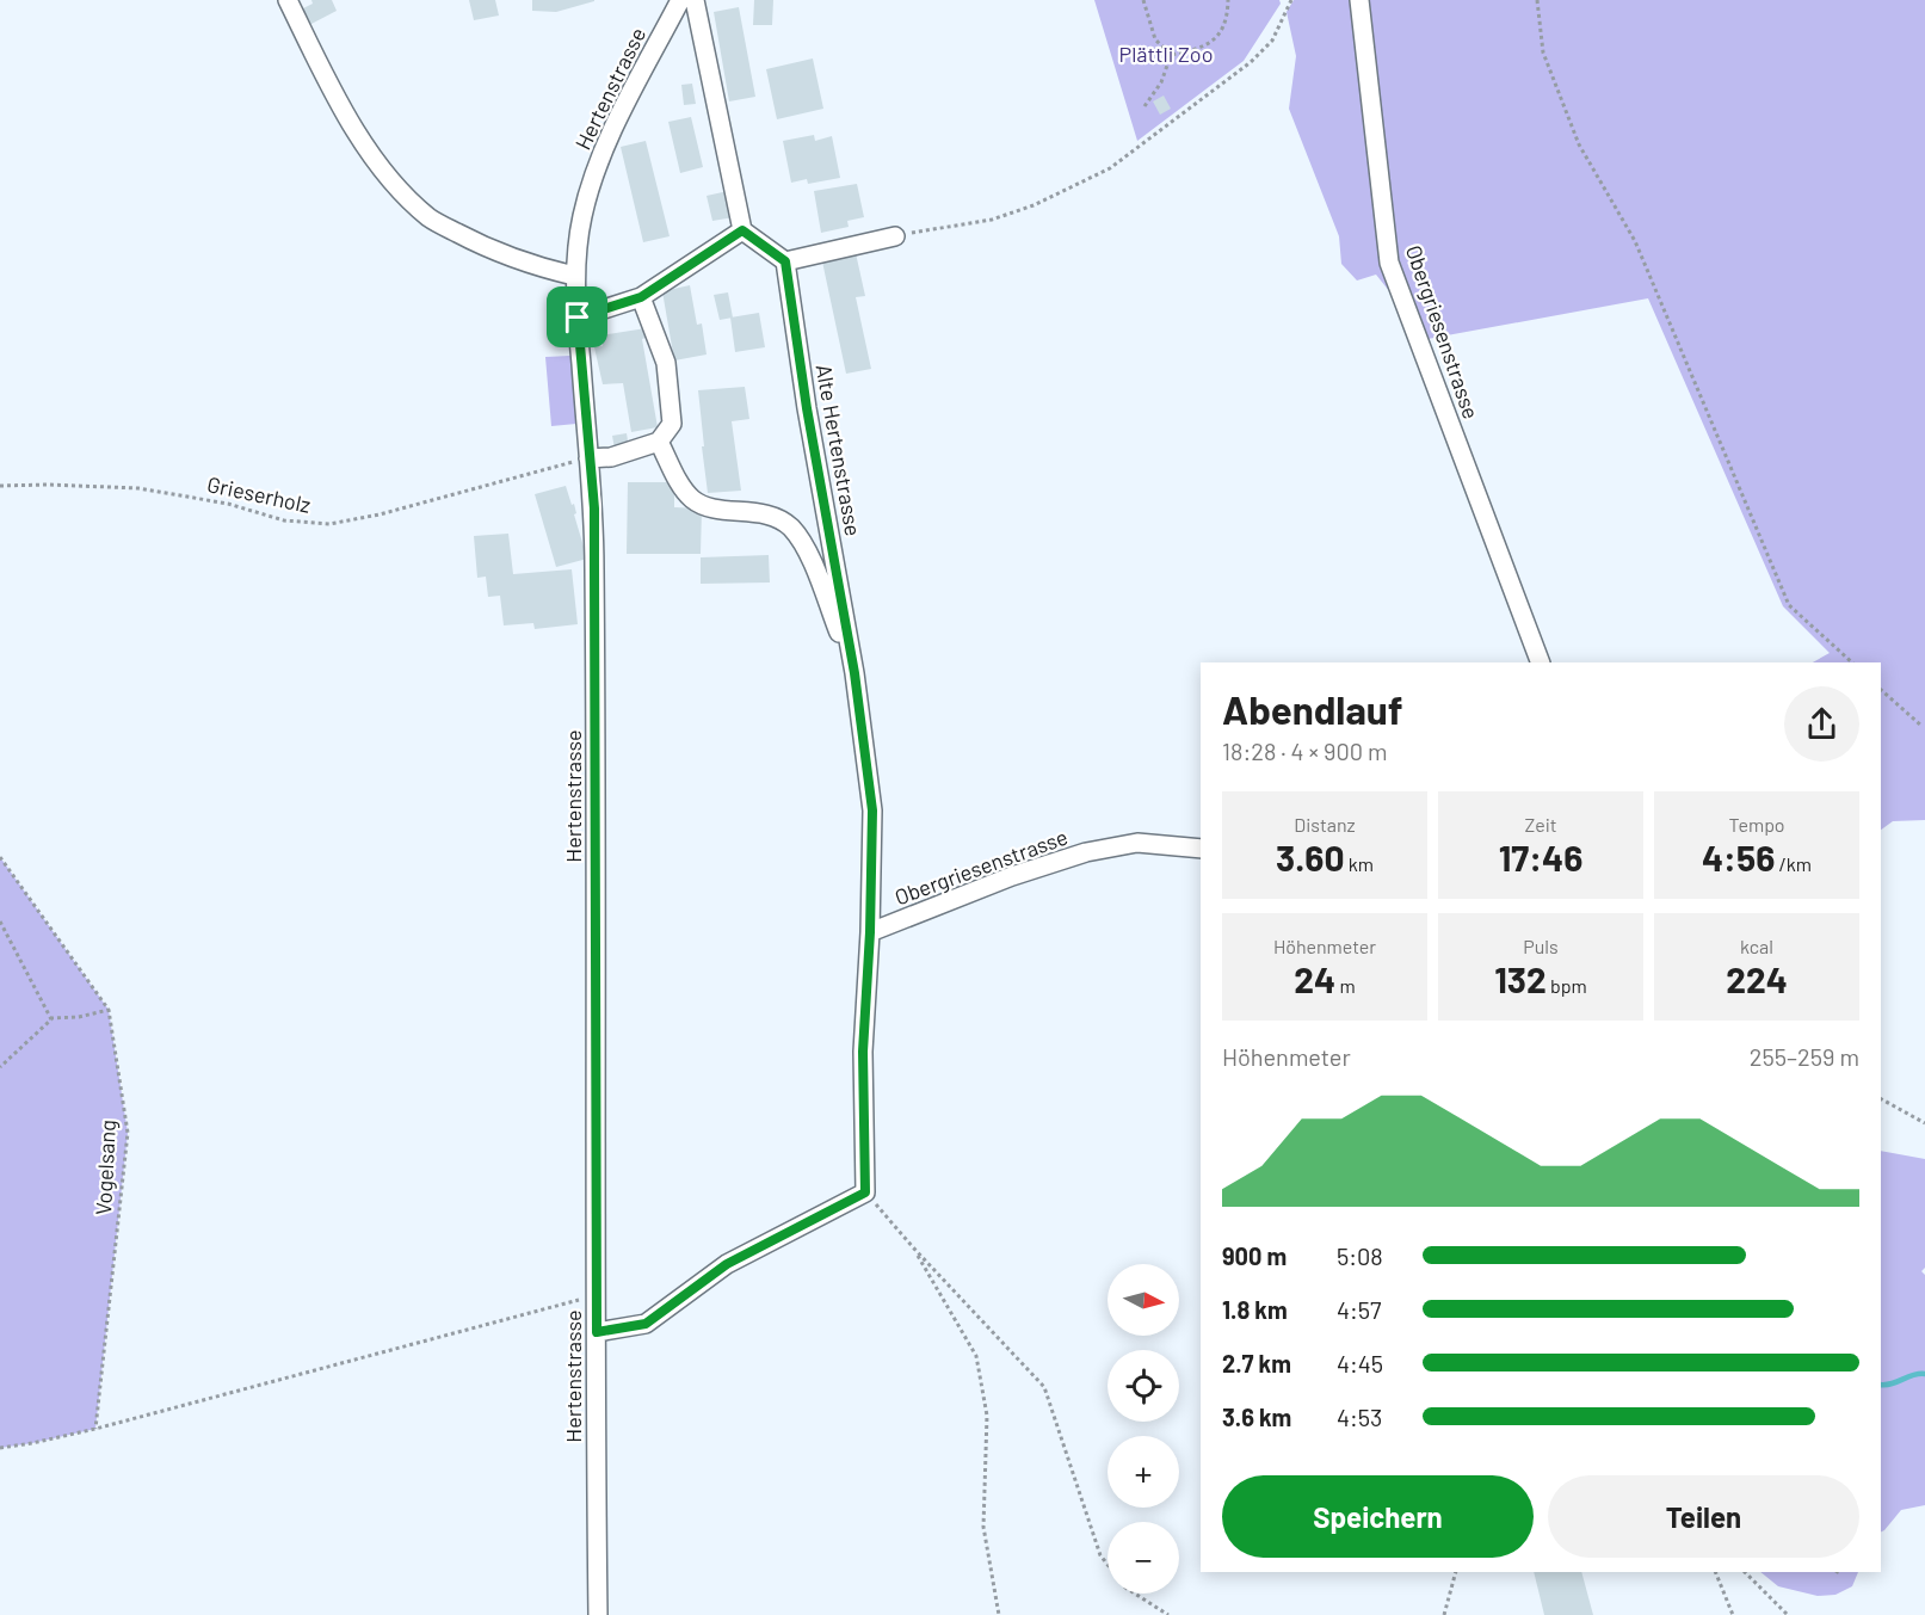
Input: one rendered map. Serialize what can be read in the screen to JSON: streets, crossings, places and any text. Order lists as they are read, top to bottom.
{
  "streets": {
    "street": ["Hertenstrasse", "Obergriesenstrasse", "Alte Hertenstrasse"],
    "path": ["Grieserholz", "Vogelsang"]
  },
  "crossings": [
    ["Hertenstrasse", "Grieserholz"],
    ["Obergriesenstrasse", "Alte Hertenstrasse"]
  ],
  "parks": ["Plättli Zoo"],
  "north": "right",
  "page": {
    "heading": ["Abendlauf", "18:28 · 4 × 900 m"],
    "stats": [
      ["Distanz", "3.60 km"],
      ["Zeit", "17:46"],
      ["Tempo", "4:56 /km"],
      ["Höhenmeter", "24 m"],
      ["Puls", "132 bpm"],
      ["kcal", "224"]
    ],
    "chart": ["Höhenmeter", "255–259 m"],
    "list": [
      {
        "name": "900 m",
        "note": "5:08"
      },
      {
        "name": "1.8 km",
        "note": "4:57"
      },
      {
        "name": "2.7 km",
        "note": "4:45"
      },
      {
        "name": "3.6 km",
        "note": "4:53"
      }
    ],
    "map_buttons": ["+", "−"],
    "buttons": ["Speichern", "Teilen"]
  }
}
